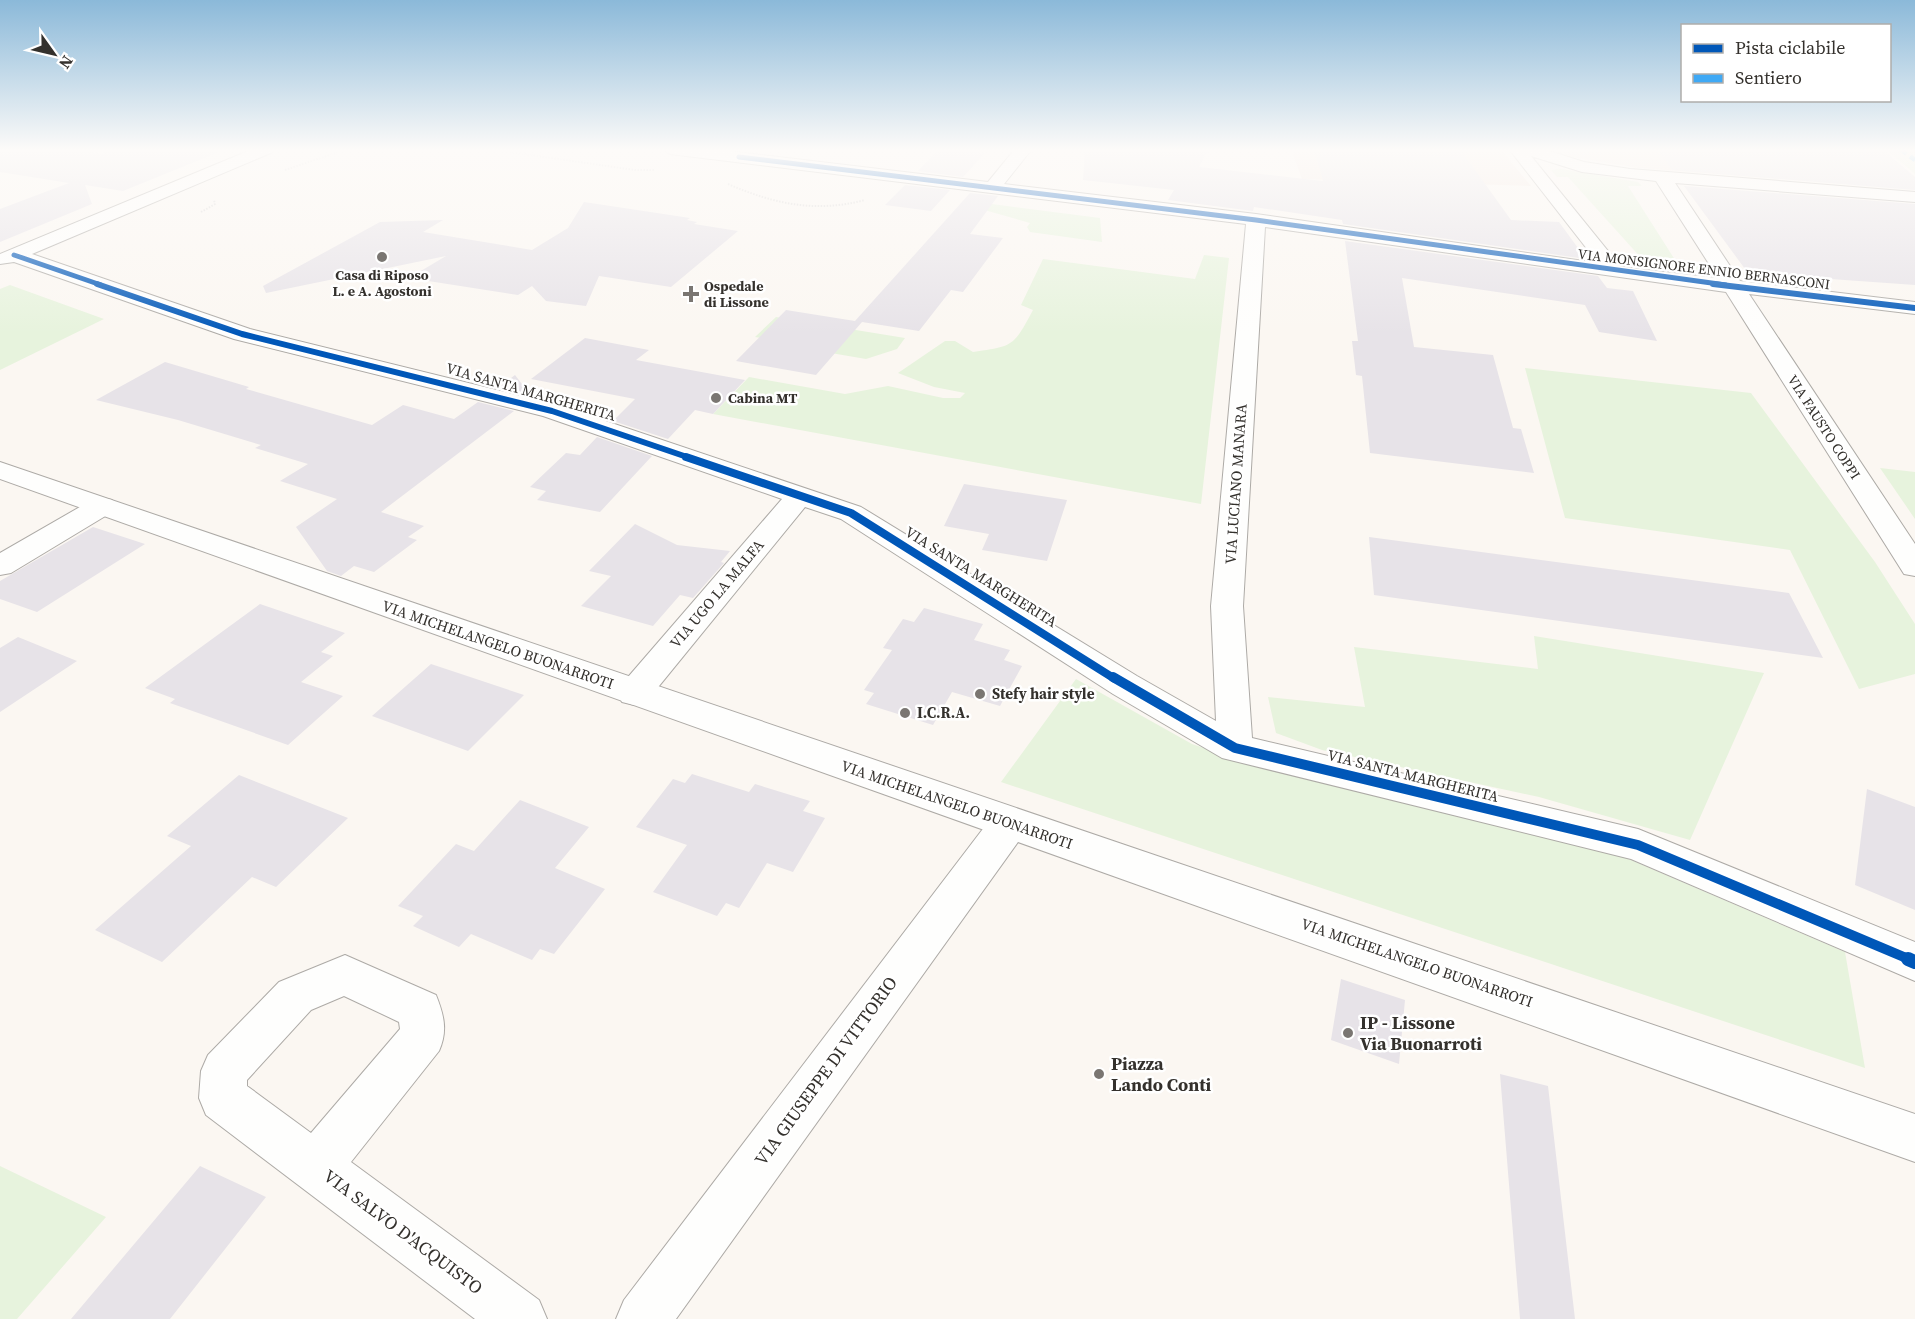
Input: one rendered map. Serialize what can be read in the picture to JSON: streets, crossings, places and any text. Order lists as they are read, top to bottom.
{
  "streets": {
    "street": [
      "VIA MONSIGNORE ENNIO BERNASCONI",
      "VIA SANTA MARGHERITA",
      "VIA FAUSTO COPPI",
      "VIA LUCIANO MANARA",
      "VIA UGO LA MALFA",
      "VIA MICHELANGELO BUONARROTI",
      "VIA GIUSEPPE DI VITTORIO",
      "VIA SALVO D'ACQUISTO"
    ]
  },
  "crossings": [
    ["VIA MONSIGNORE ENNIO BERNASCONI", "VIA FAUSTO COPPI"],
    ["VIA MONSIGNORE ENNIO BERNASCONI", "VIA LUCIANO MANARA"],
    ["VIA SANTA MARGHERITA", "VIA LUCIANO MANARA"],
    ["VIA SANTA MARGHERITA", "VIA UGO LA MALFA"],
    ["VIA UGO LA MALFA", "VIA MICHELANGELO BUONARROTI"],
    ["VIA MICHELANGELO BUONARROTI", "VIA GIUSEPPE DI VITTORIO"]
  ],
  "places": {
    "other": [
      "Casa di Riposo L. e A. Agostoni",
      "Cabina MT",
      "Stefy hair style",
      "I.C.R.A.",
      "IP - Lissone Via Buonarroti",
      "Piazza Lando Conti"
    ],
    "health": ["Ospedale di Lissone"]
  },
  "legend": ["Pista ciclabile", "Sentiero"],
  "north": "bottom right"
}
